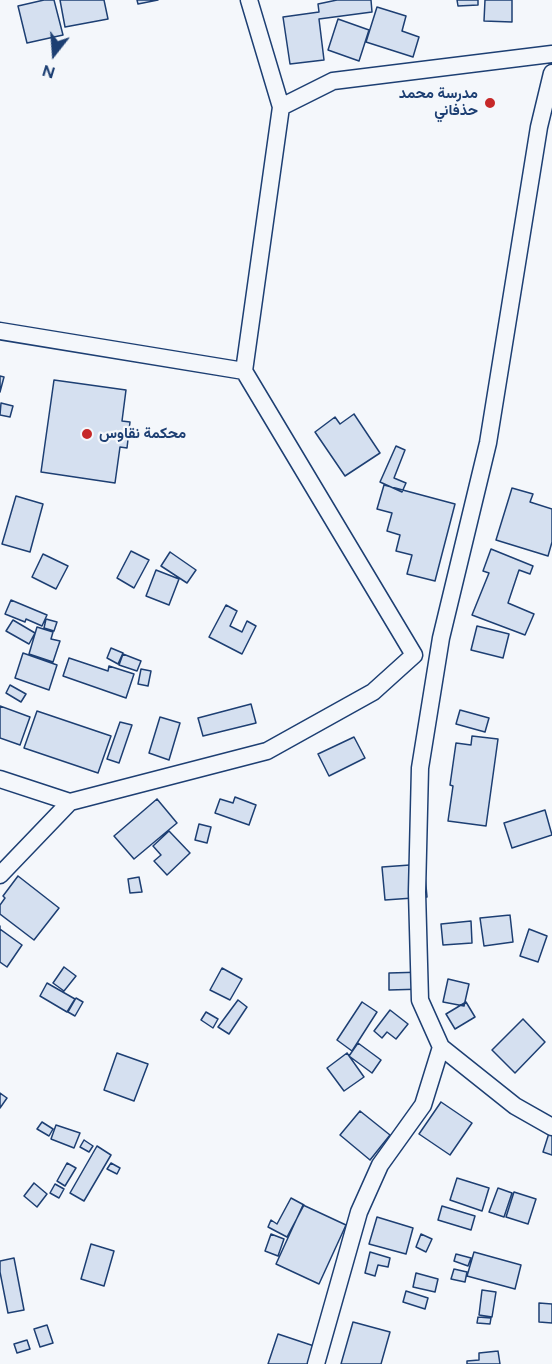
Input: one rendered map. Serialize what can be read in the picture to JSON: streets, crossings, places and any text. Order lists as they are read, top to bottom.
{
  "places": ["مدرسة محمد حذفاني", "محكمة نقاوس"],
  "north": "bottom"
}
